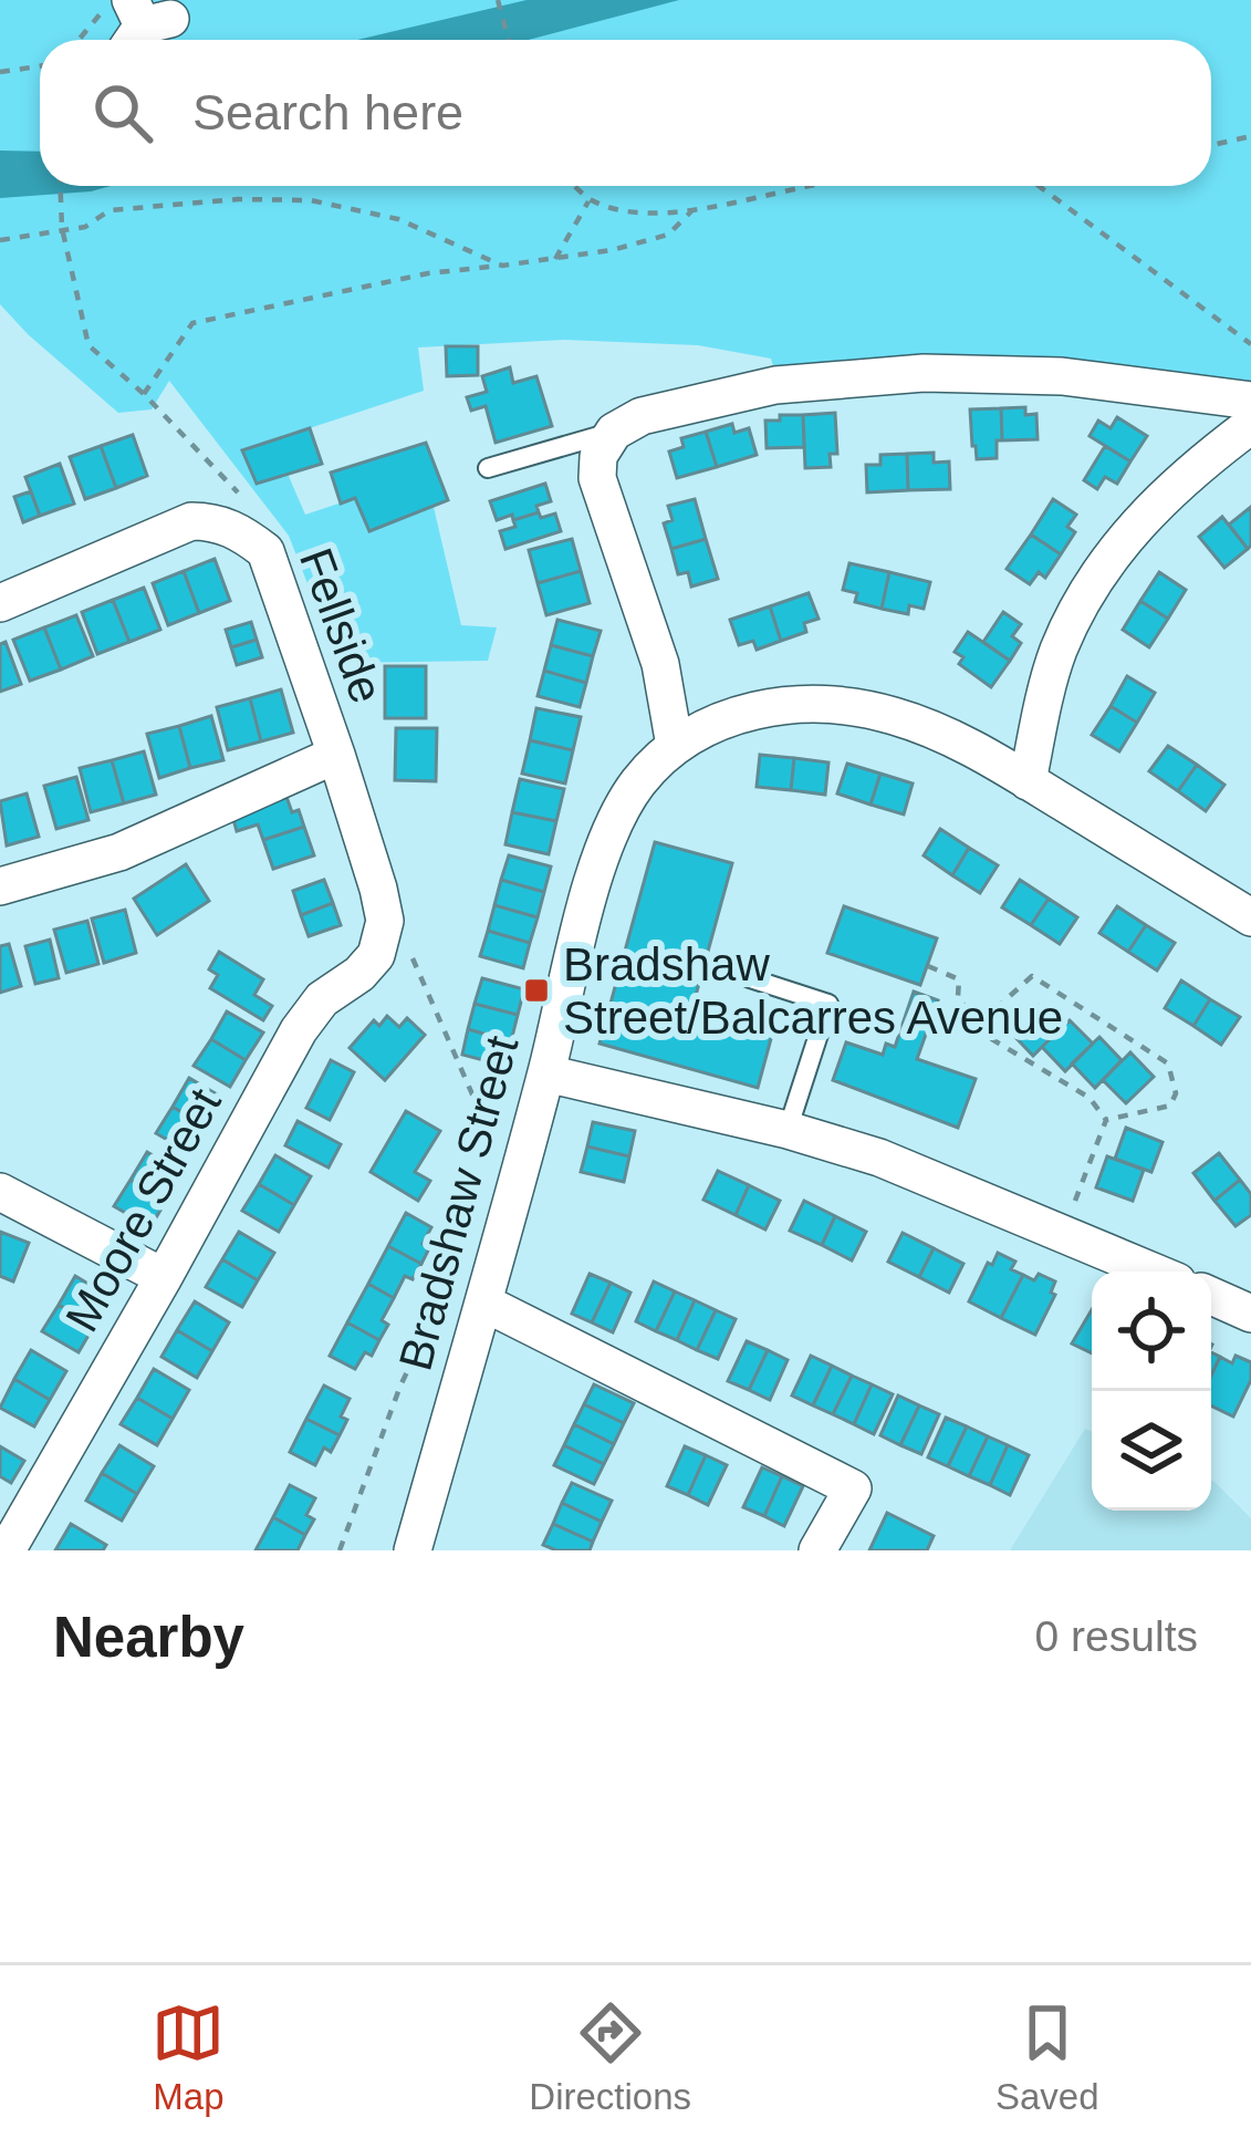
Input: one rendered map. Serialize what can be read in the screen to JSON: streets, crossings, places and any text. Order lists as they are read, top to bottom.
{
  "streets": {
    "street": ["Fellside", "Bradshaw Street", "Moore Street"]
  },
  "crossings": [
    ["Fellside", "Moore Street"]
  ],
  "places": {
    "transit": ["Bradshaw Street/Balcarres Avenue"]
  },
  "page": {
    "search": "Search here",
    "heading": ["Nearby", "0 results"],
    "nav": ["Map", "Directions", "Saved"]
  }
}
